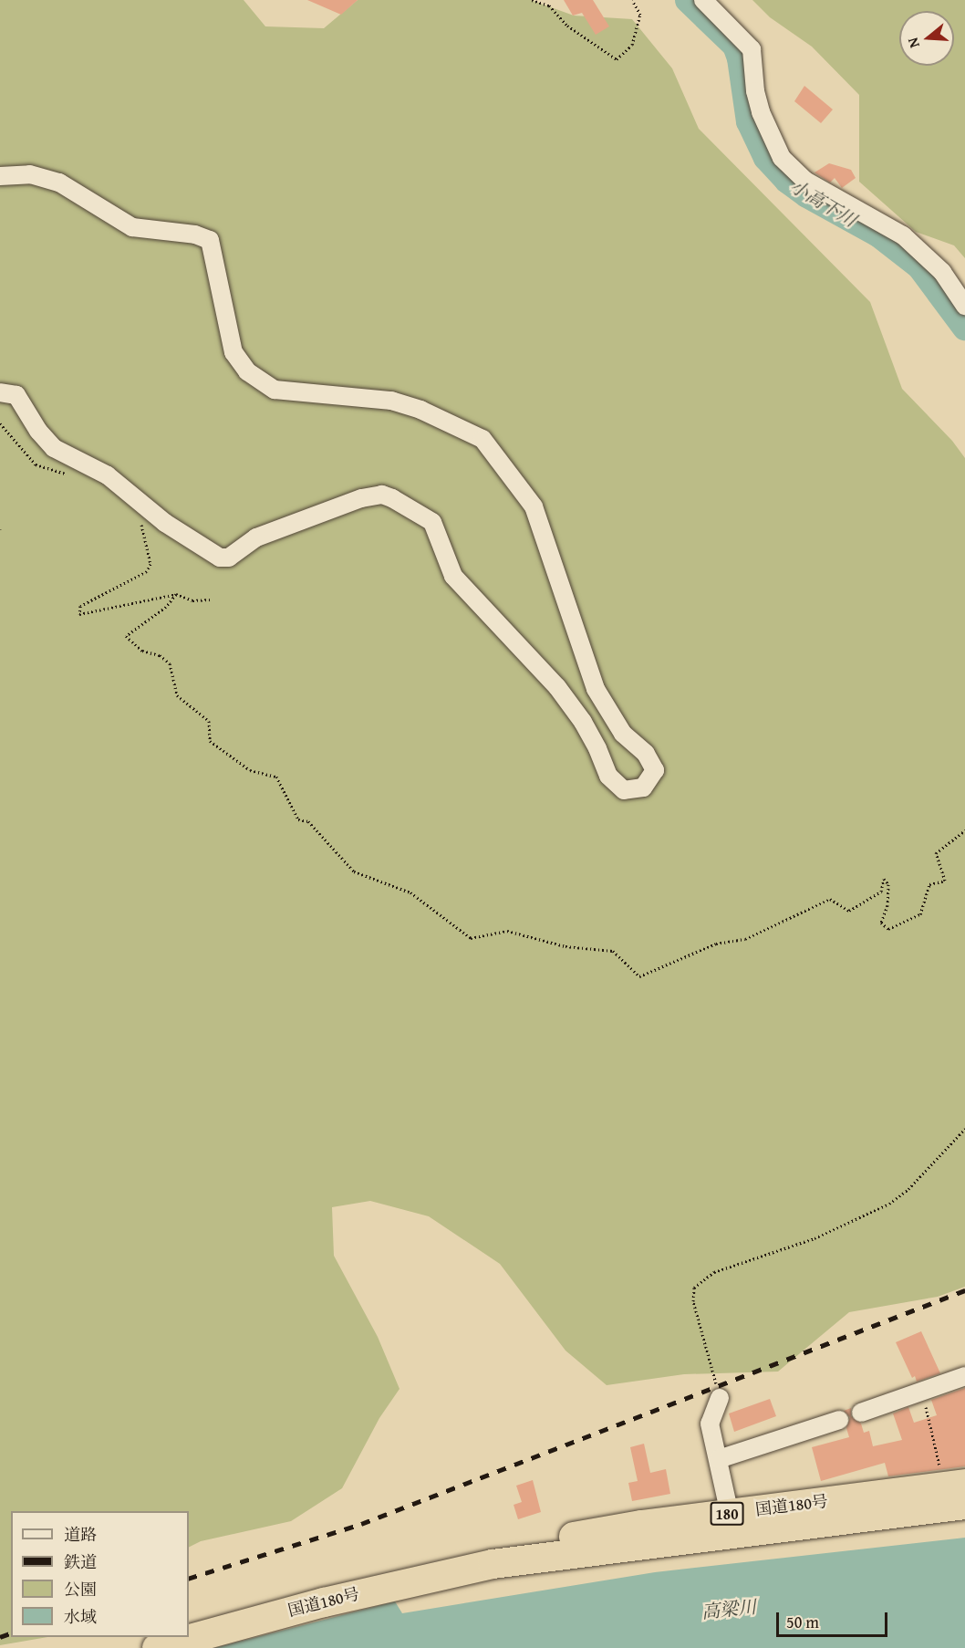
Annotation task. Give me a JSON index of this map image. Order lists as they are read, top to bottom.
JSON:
{
  "streets": {
    "highway": ["国道180号", "180"]
  },
  "water": ["小高下川", "高梁川"],
  "legend": [
    "道路",
    "鉄道",
    "公園",
    "水域"
  ],
  "scale_bar": "50 m",
  "north": "left"
}
